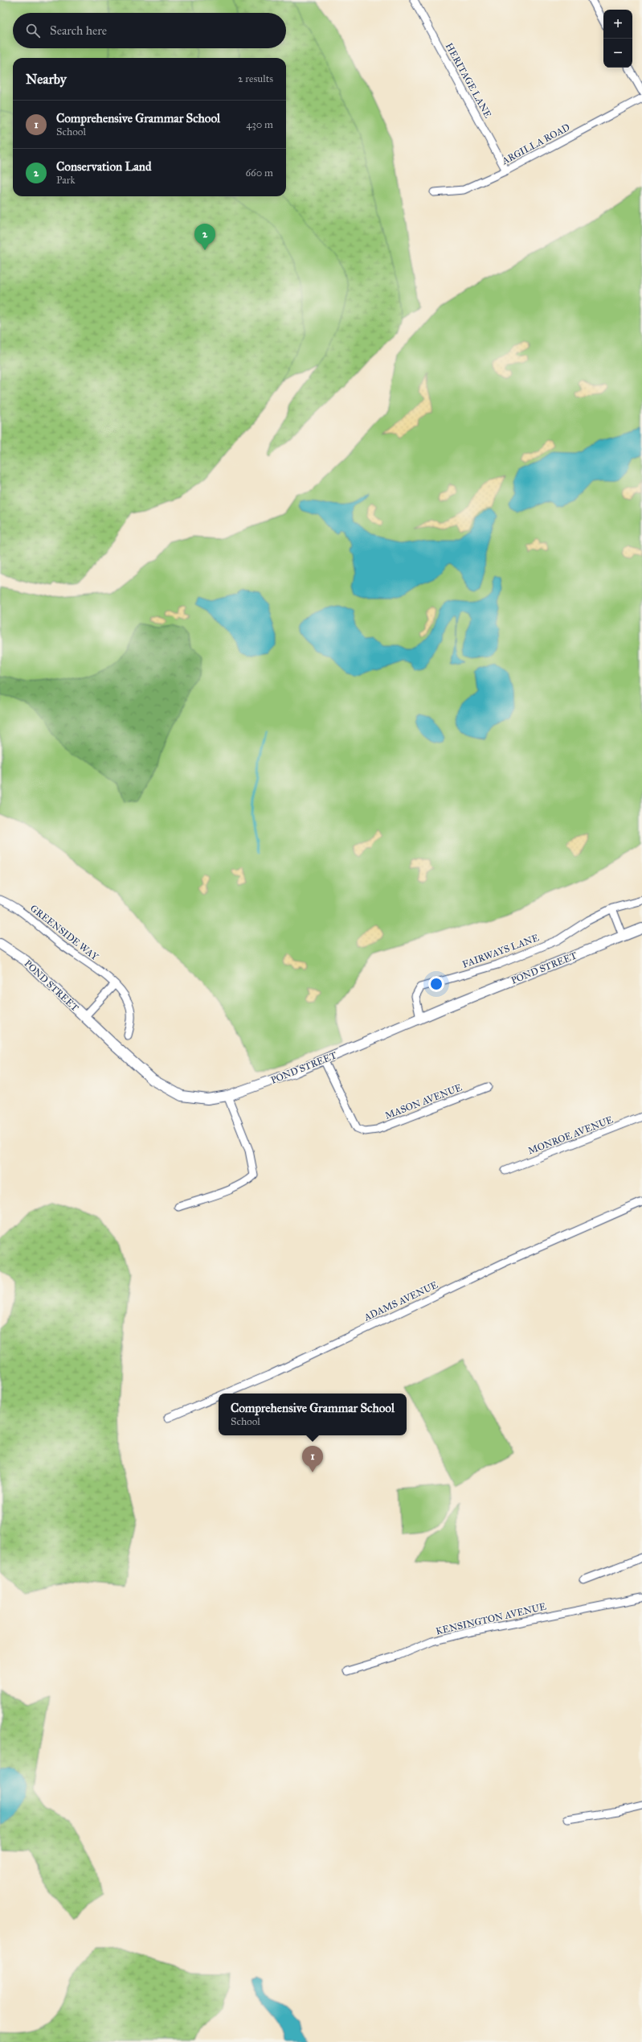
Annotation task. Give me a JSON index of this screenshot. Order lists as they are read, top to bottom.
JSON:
{
  "streets": {
    "street": [
      "HERITAGE LANE",
      "ARGILLA ROAD",
      "GREENSIDE WAY",
      "FAIRWAYS LANE",
      "POND STREET",
      "MASON AVENUE",
      "MONROE AVENUE",
      "ADAMS AVENUE",
      "KENSINGTON AVENUE"
    ]
  },
  "crossings": [
    ["HERITAGE LANE", "ARGILLA ROAD"],
    ["FAIRWAYS LANE", "POND STREET"],
    ["POND STREET", "MASON AVENUE"]
  ],
  "page": {
    "map_buttons": ["+", "−"],
    "search": "Search here",
    "heading": ["Nearby", "2 results"],
    "list": [
      {
        "mark": "1",
        "name": "Comprehensive Grammar School",
        "note": "School",
        "value": "430 m"
      },
      {
        "mark": "2",
        "name": "Conservation Land",
        "note": "Park",
        "value": "660 m"
      }
    ],
    "pins": ["2", "1"],
    "popup": ["Comprehensive Grammar School", "School"]
  }
}
